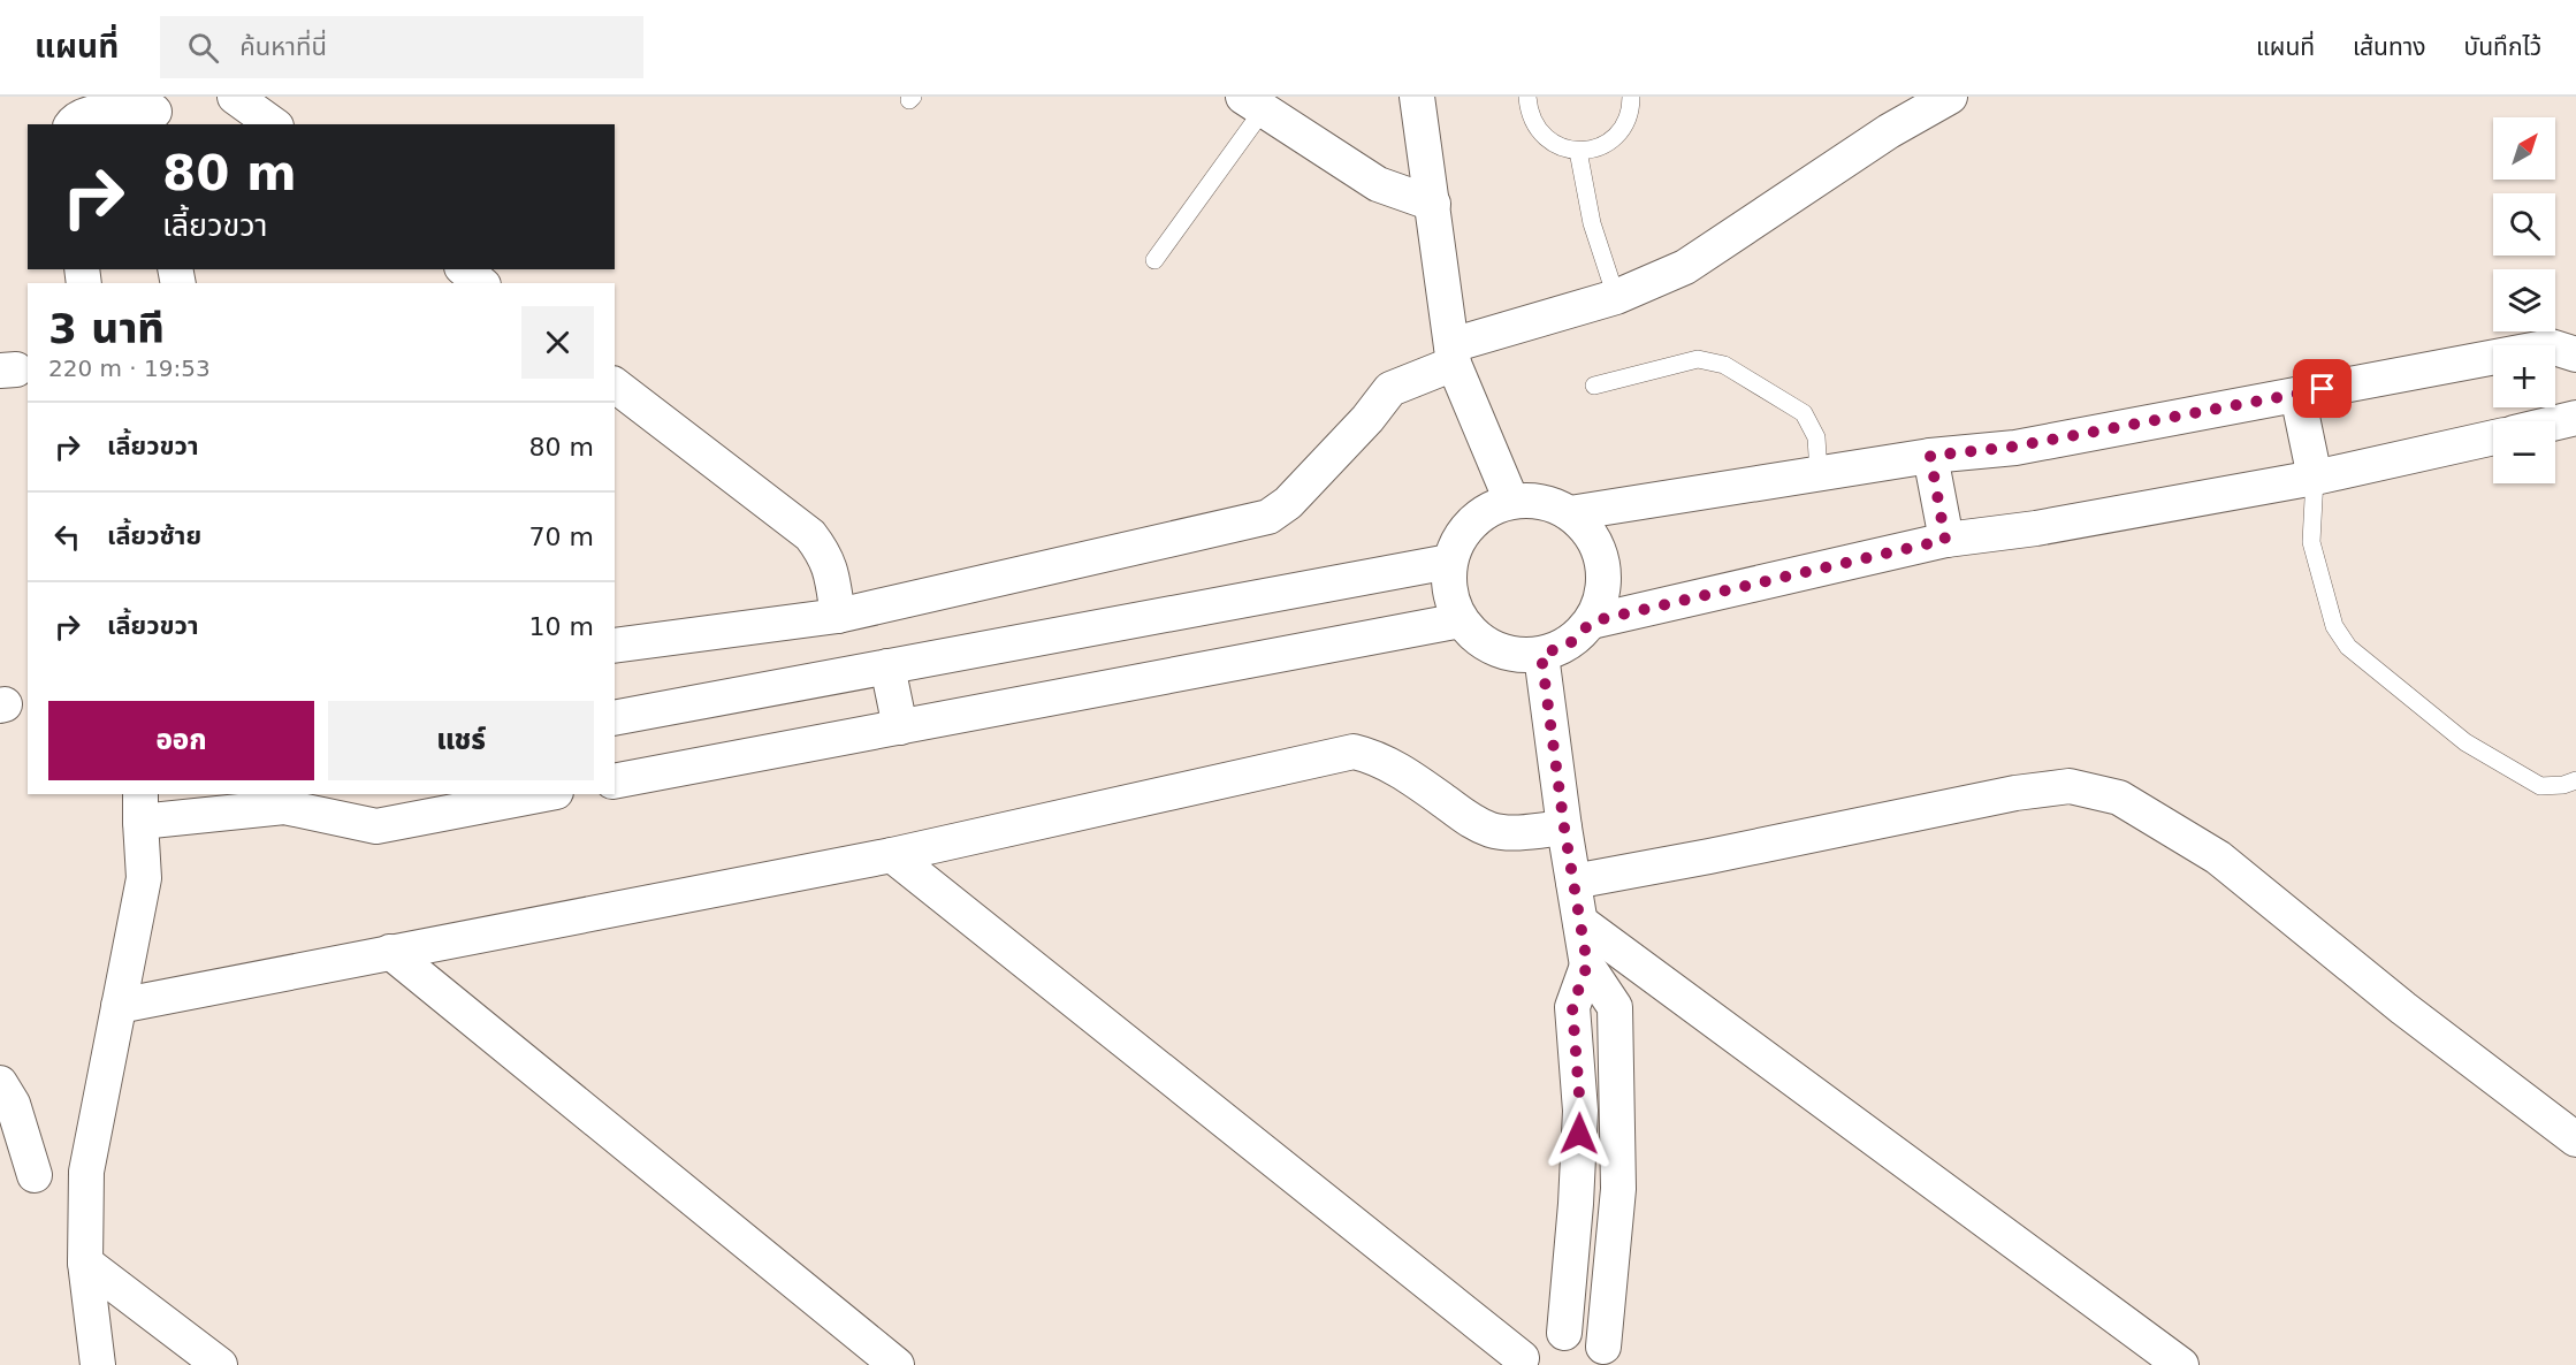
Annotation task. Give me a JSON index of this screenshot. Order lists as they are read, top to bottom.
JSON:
{
  "north": "top right",
  "page": {
    "header": "แผนที่",
    "search": "ค้นหาที่นี่",
    "nav": ["แผนที่", "เส้นทาง", "บันทึกไว้"],
    "map_buttons": ["+", "−"],
    "turn": ["80 m", "เลี้ยวขวา"],
    "heading": ["3 นาที", "220 m · 19:53"],
    "list": [
      {
        "name": "เลี้ยวขวา",
        "value": "80 m"
      },
      {
        "name": "เลี้ยวซ้าย",
        "value": "70 m"
      },
      {
        "name": "เลี้ยวขวา",
        "value": "10 m"
      }
    ],
    "buttons": ["ออก", "แชร์"]
  }
}
